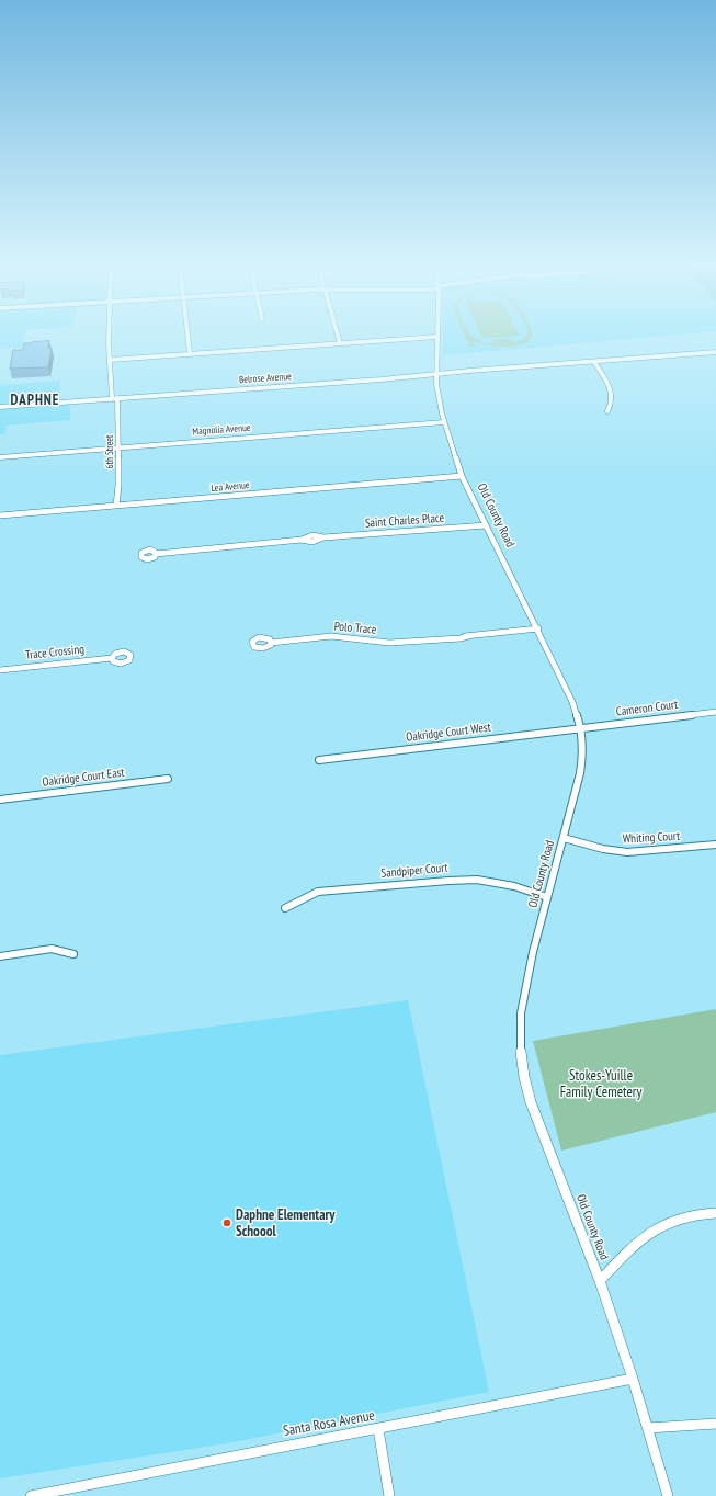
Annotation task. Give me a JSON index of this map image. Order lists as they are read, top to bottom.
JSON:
{
  "streets": {
    "street": [
      "Belrose Avenue",
      "Magnolia Avenue",
      "6th Street",
      "Lea Avenue",
      "Old County Road",
      "Saint Charles Place",
      "Polo Trace",
      "Trace Crossing",
      "Cameron Court",
      "Oakridge Court West",
      "Oakridge Court East",
      "Whiting Court",
      "Sandpiper Court",
      "Santa Rosa Avenue"
    ]
  },
  "crossings": [
    ["Belrose Avenue", "6th Street"],
    ["Belrose Avenue", "Old County Road"],
    ["Magnolia Avenue", "6th Street"],
    ["Magnolia Avenue", "Old County Road"],
    ["6th Street", "Lea Avenue"],
    ["Lea Avenue", "Old County Road"],
    ["Old County Road", "Saint Charles Place"],
    ["Old County Road", "Polo Trace"],
    ["Old County Road", "Cameron Court"],
    ["Old County Road", "Oakridge Court West"],
    ["Old County Road", "Whiting Court"],
    ["Old County Road", "Sandpiper Court"],
    ["Old County Road", "Santa Rosa Avenue"],
    ["Cameron Court", "Oakridge Court West"]
  ],
  "districts": ["DAPHNE"],
  "parks": ["Stokes-Yuille Family Cemetery"],
  "places": ["Daphne Elementary Schoool"]
}
